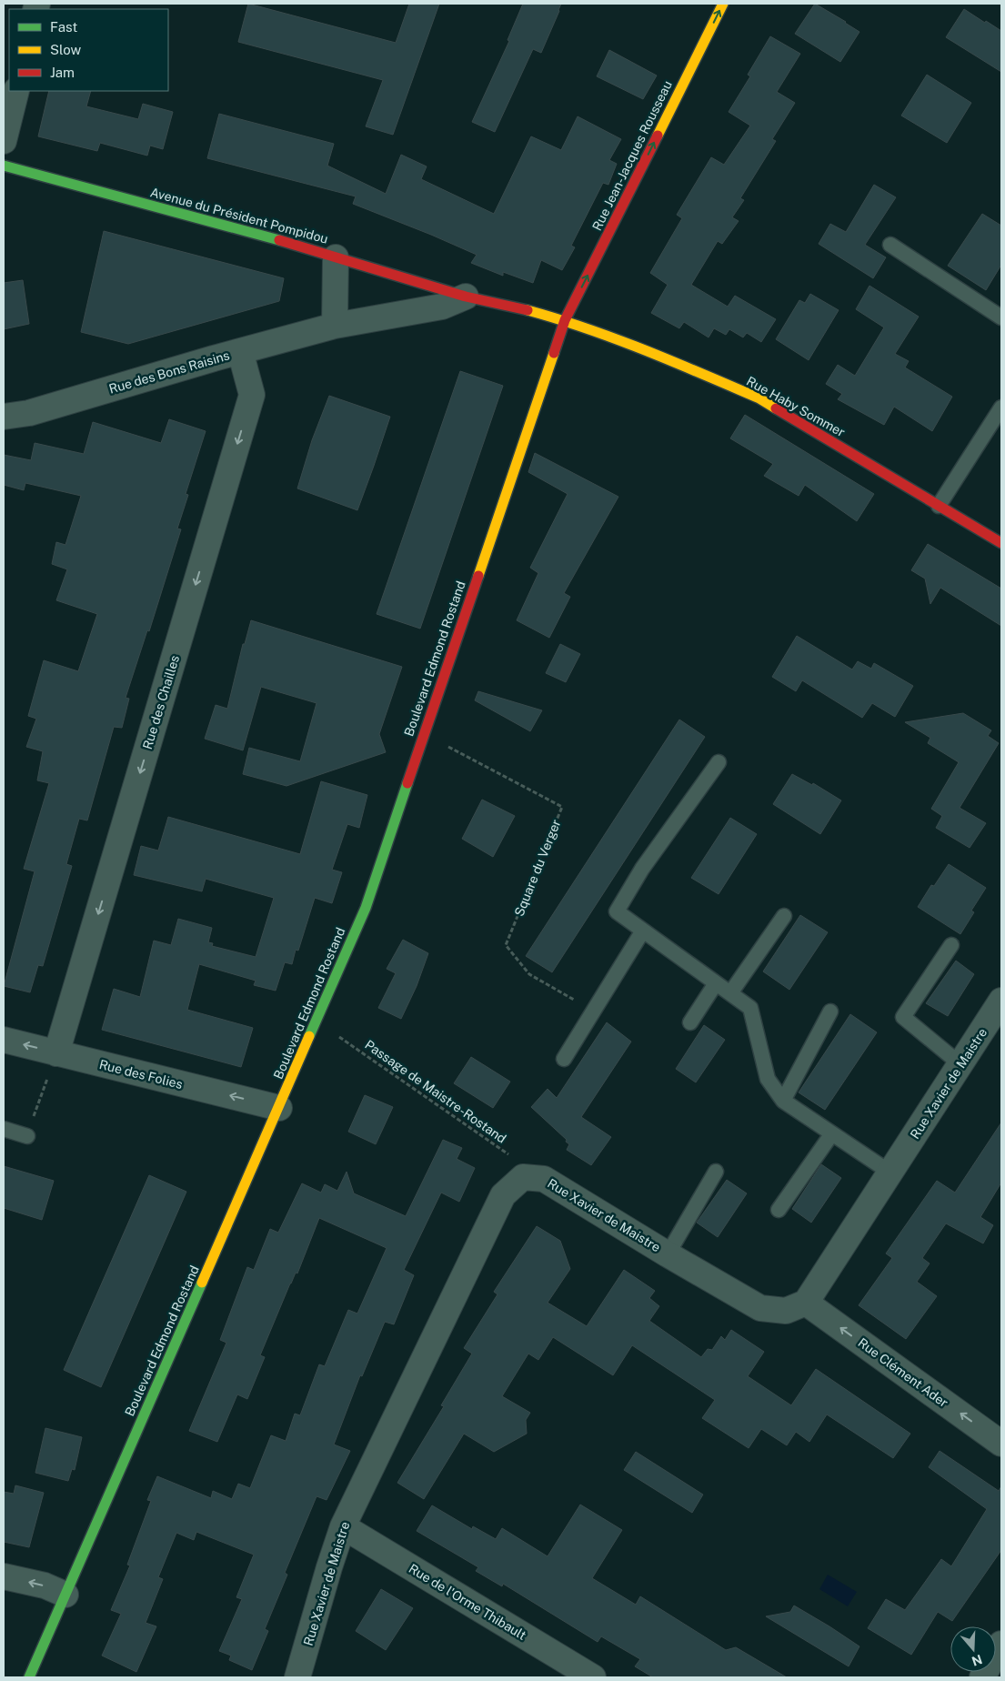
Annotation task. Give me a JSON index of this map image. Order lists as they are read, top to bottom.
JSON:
{
  "streets": {
    "street": [
      "Rue Jean-Jacques Rousseau",
      "Avenue du Président Pompidou",
      "Rue des Bons Raisins",
      "Rue Haby Sommer",
      "Boulevard Edmond Rostand",
      "Rue des Chailles",
      "Rue des Folies",
      "Rue Xavier de Maistre",
      "Rue Clément Ader",
      "Rue de l'Orme Thibault"
    ],
    "path": ["Square du Verger", "Passage de Maistre-Rostand"]
  },
  "crossings": [
    ["Rue Jean-Jacques Rousseau", "Rue Haby Sommer"],
    ["Rue Jean-Jacques Rousseau", "Boulevard Edmond Rostand"],
    ["Avenue du Président Pompidou", "Rue des Bons Raisins"],
    ["Rue des Bons Raisins", "Rue des Chailles"],
    ["Rue Haby Sommer", "Boulevard Edmond Rostand"],
    ["Boulevard Edmond Rostand", "Square du Verger"],
    ["Boulevard Edmond Rostand", "Rue des Folies"],
    ["Boulevard Edmond Rostand", "Passage de Maistre-Rostand"],
    ["Rue des Chailles", "Rue des Folies"],
    ["Rue Xavier de Maistre", "Passage de Maistre-Rostand"],
    ["Rue Xavier de Maistre", "Rue Clément Ader"],
    ["Rue Xavier de Maistre", "Rue de l'Orme Thibault"]
  ],
  "one_way": [
    "Rue Jean-Jacques Rousseau",
    "Rue des Chailles",
    "Rue des Folies",
    "Rue Clément Ader"
  ],
  "legend": ["Fast", "Slow", "Jam"],
  "north": "bottom"
}
